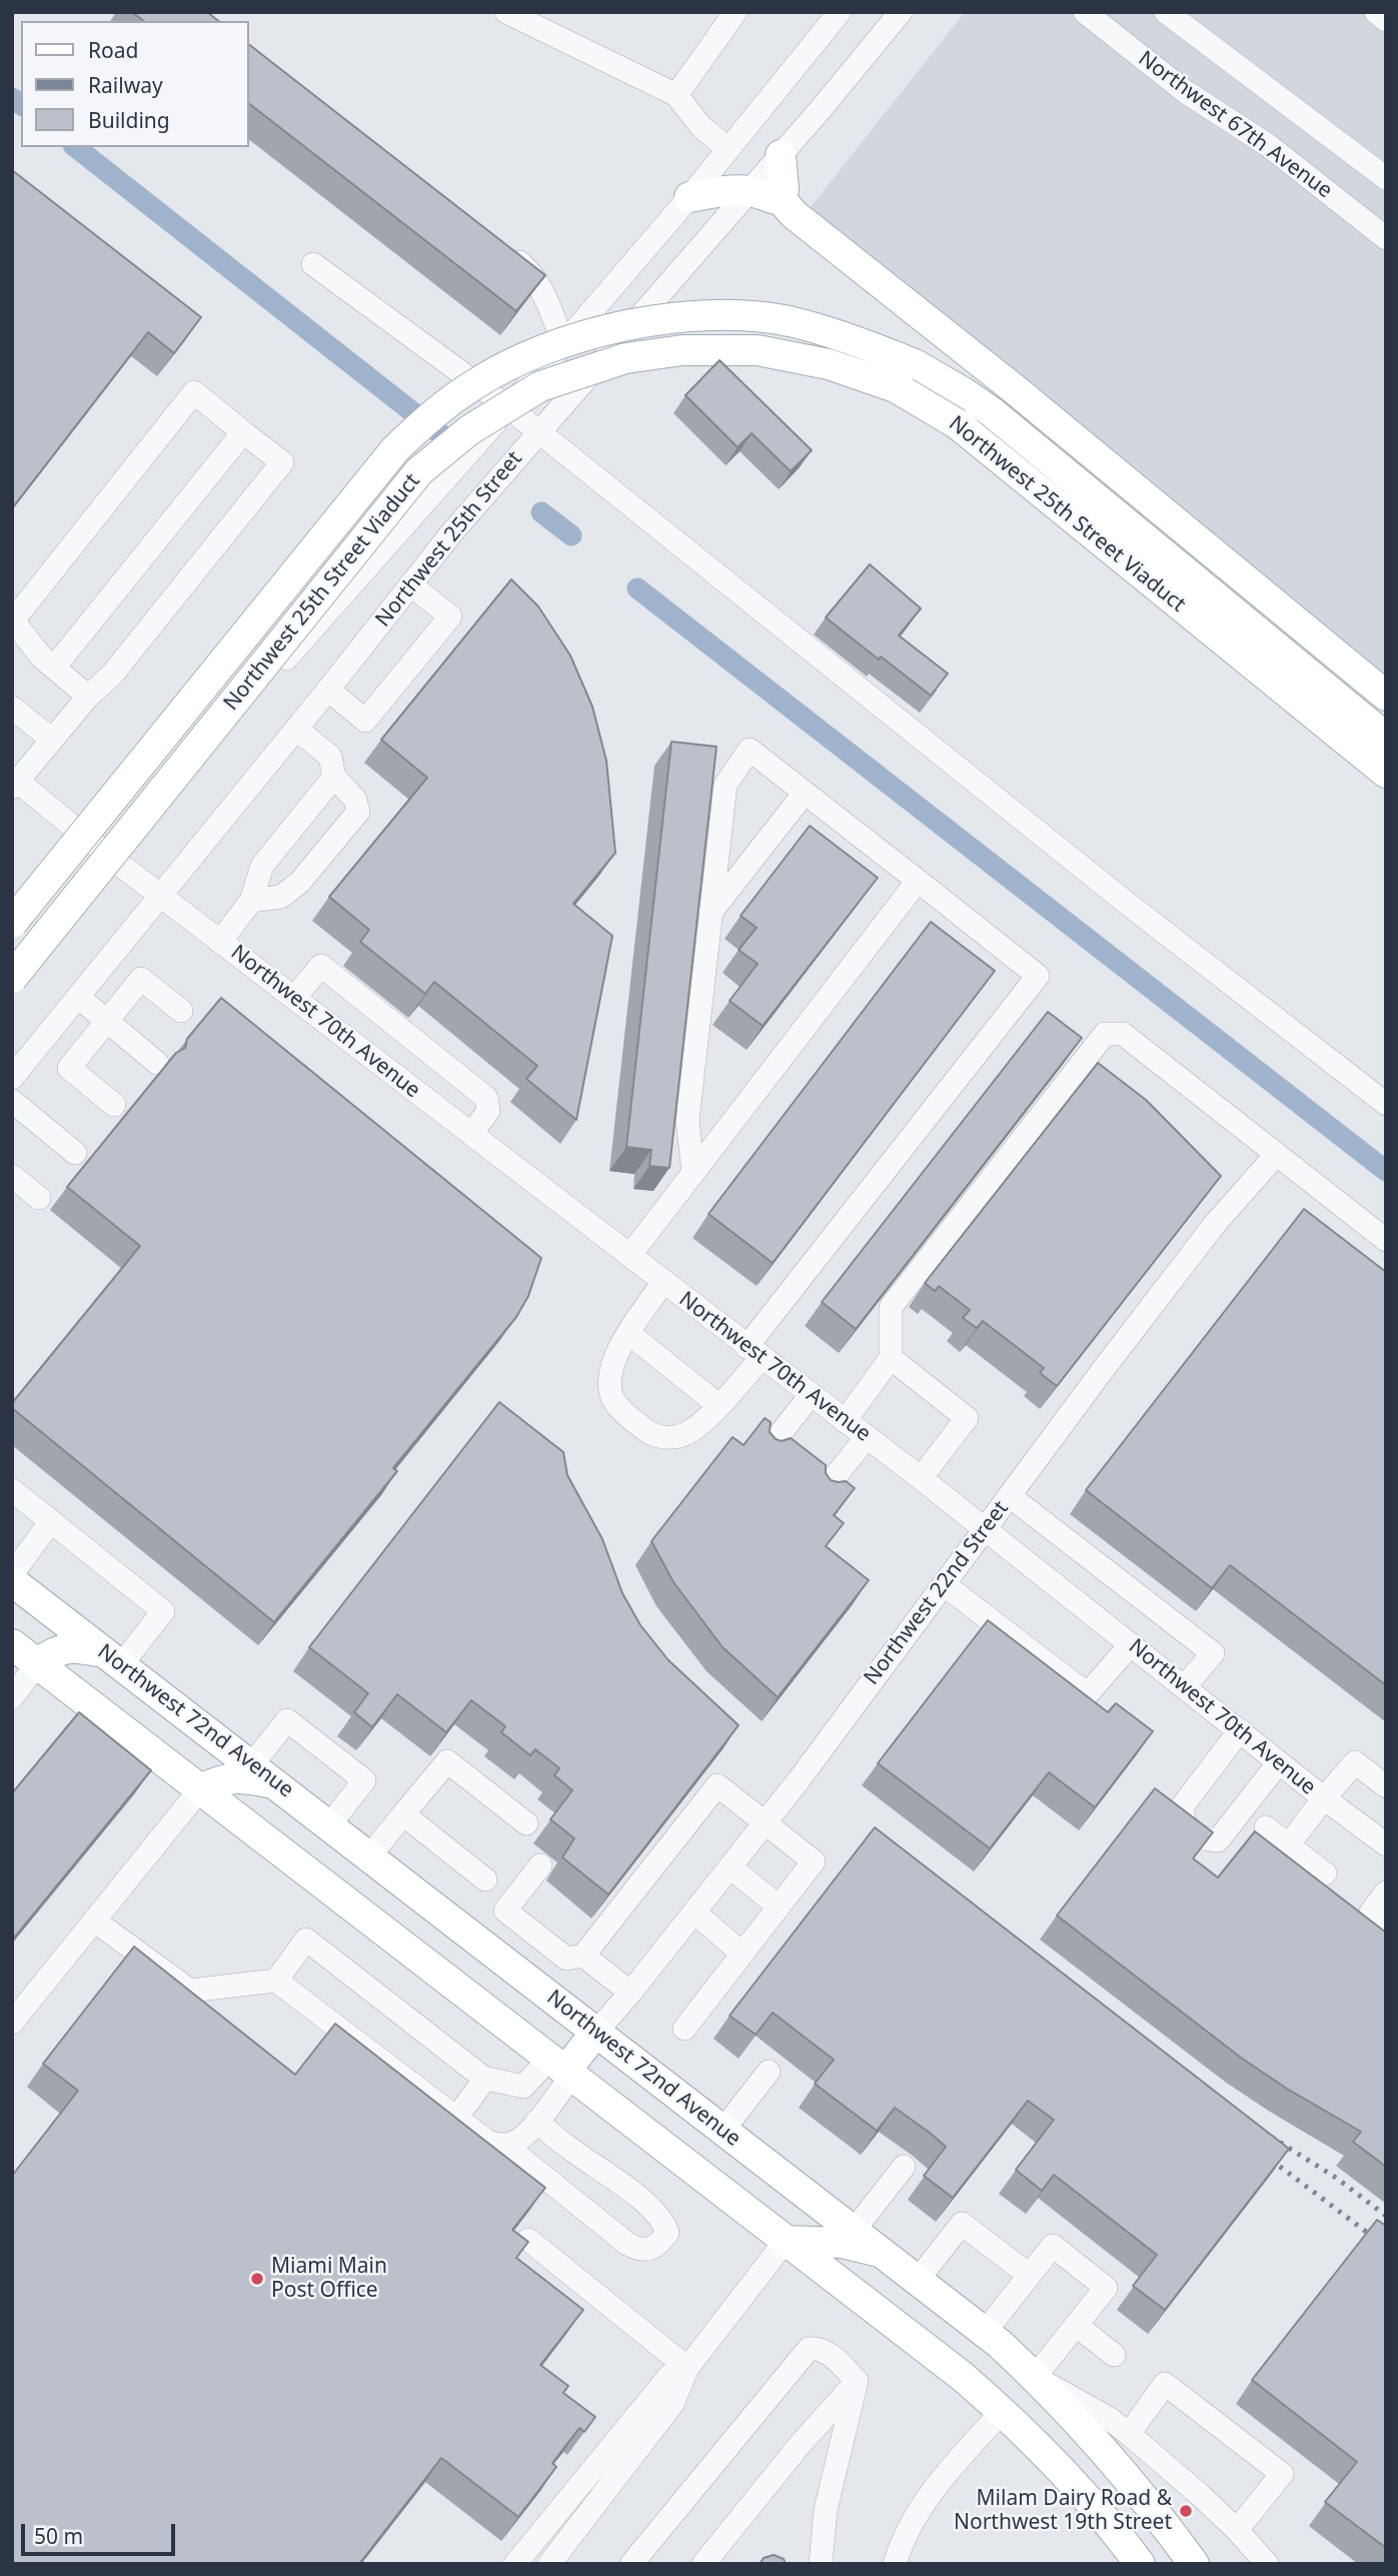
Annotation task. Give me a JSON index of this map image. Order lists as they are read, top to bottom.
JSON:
{
  "streets": {
    "main road": ["Northwest 25th Street Viaduct", "Northwest 72nd Avenue"],
    "street": [
      "Northwest 67th Avenue",
      "Northwest 25th Street",
      "Northwest 70th Avenue",
      "Northwest 22nd Street"
    ]
  },
  "crossings": [
    ["Northwest 25th Street Viaduct", "Northwest 25th Street"],
    ["Northwest 25th Street", "Northwest 70th Avenue"],
    ["Northwest 70th Avenue", "Northwest 22nd Street"],
    ["Northwest 22nd Street", "Northwest 72nd Avenue"]
  ],
  "places": ["Miami Main Post Office", "Milam Dairy Road & Northwest 19th Street"],
  "legend": ["Road", "Railway", "Building"],
  "scale_bar": "50 m"
}
